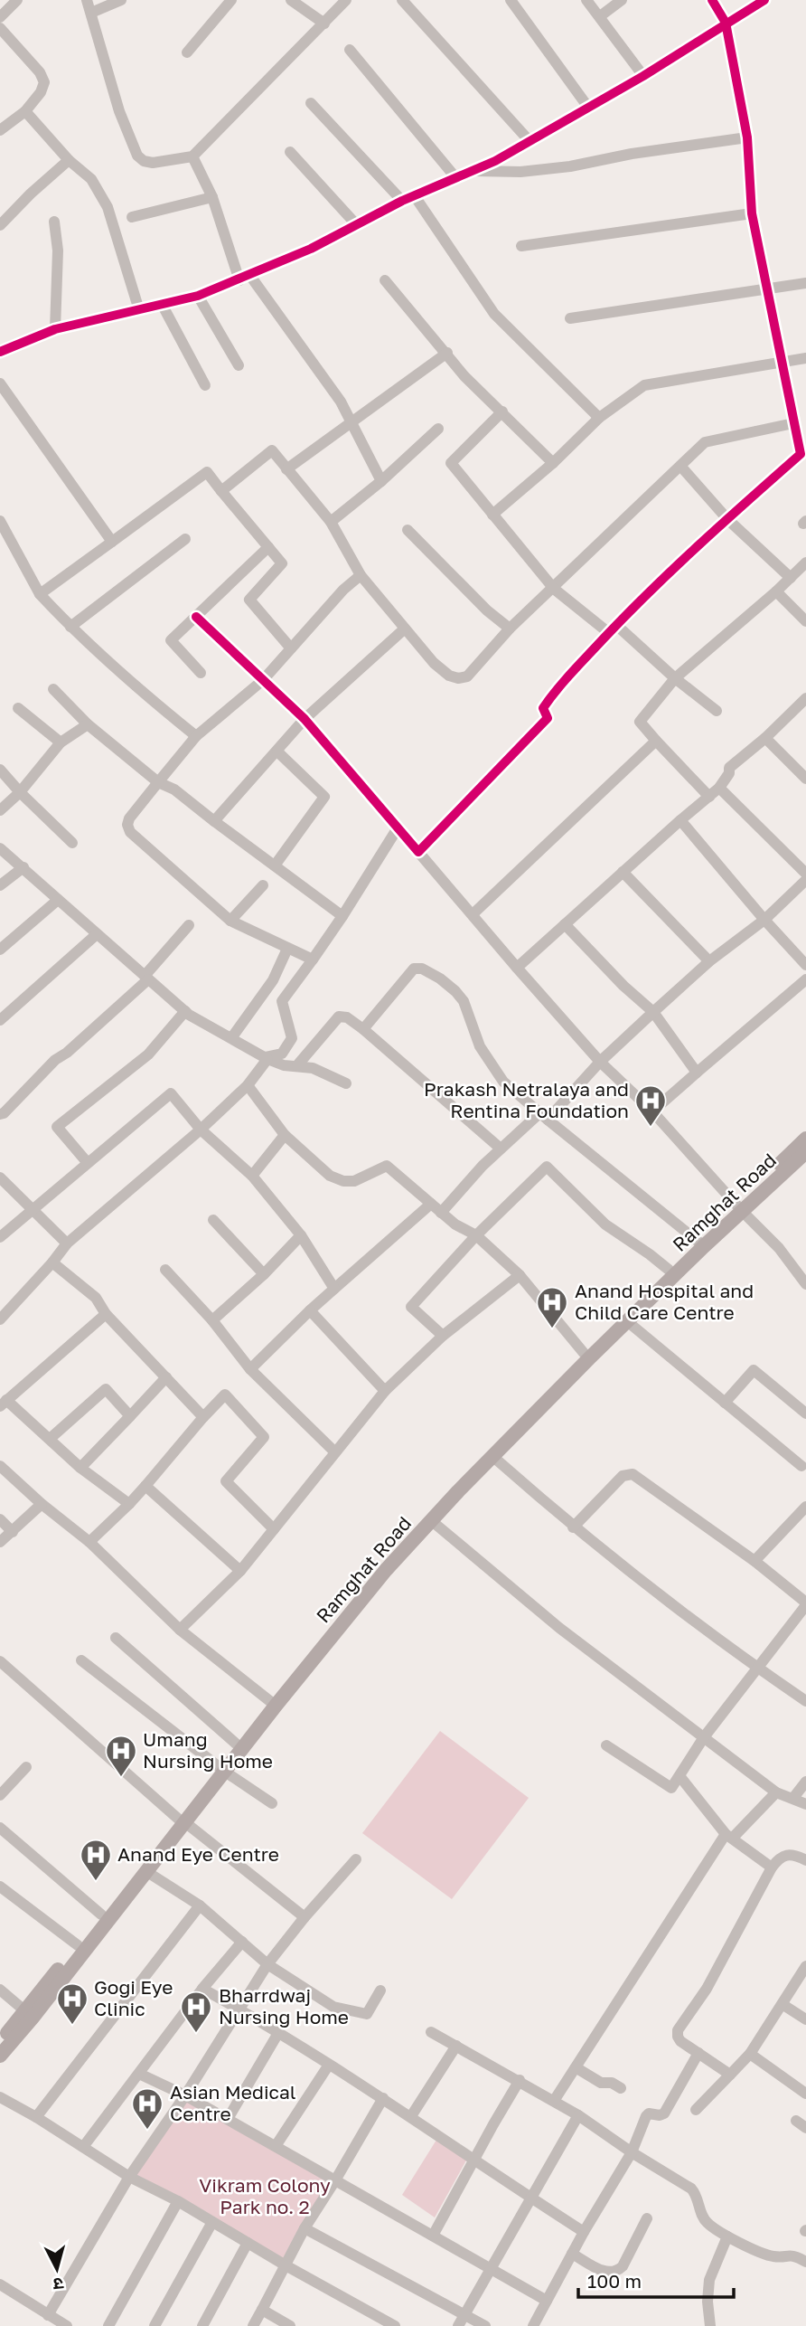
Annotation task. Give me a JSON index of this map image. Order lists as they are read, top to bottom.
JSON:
{
  "streets": {
    "main road": ["Ramghat Road"]
  },
  "parks": ["Vikram Colony Park no. 2"],
  "places": {
    "hospital": [
      "Prakash Netralaya and Rentina Foundation",
      "Anand Hospital and Child Care Centre",
      "Umang Nursing Home",
      "Anand Eye Centre",
      "Gogi Eye Clinic",
      "Bharrdwaj Nursing Home",
      "Asian Medical Centre"
    ]
  },
  "scale_bar": "100 m",
  "north": "bottom"
}
